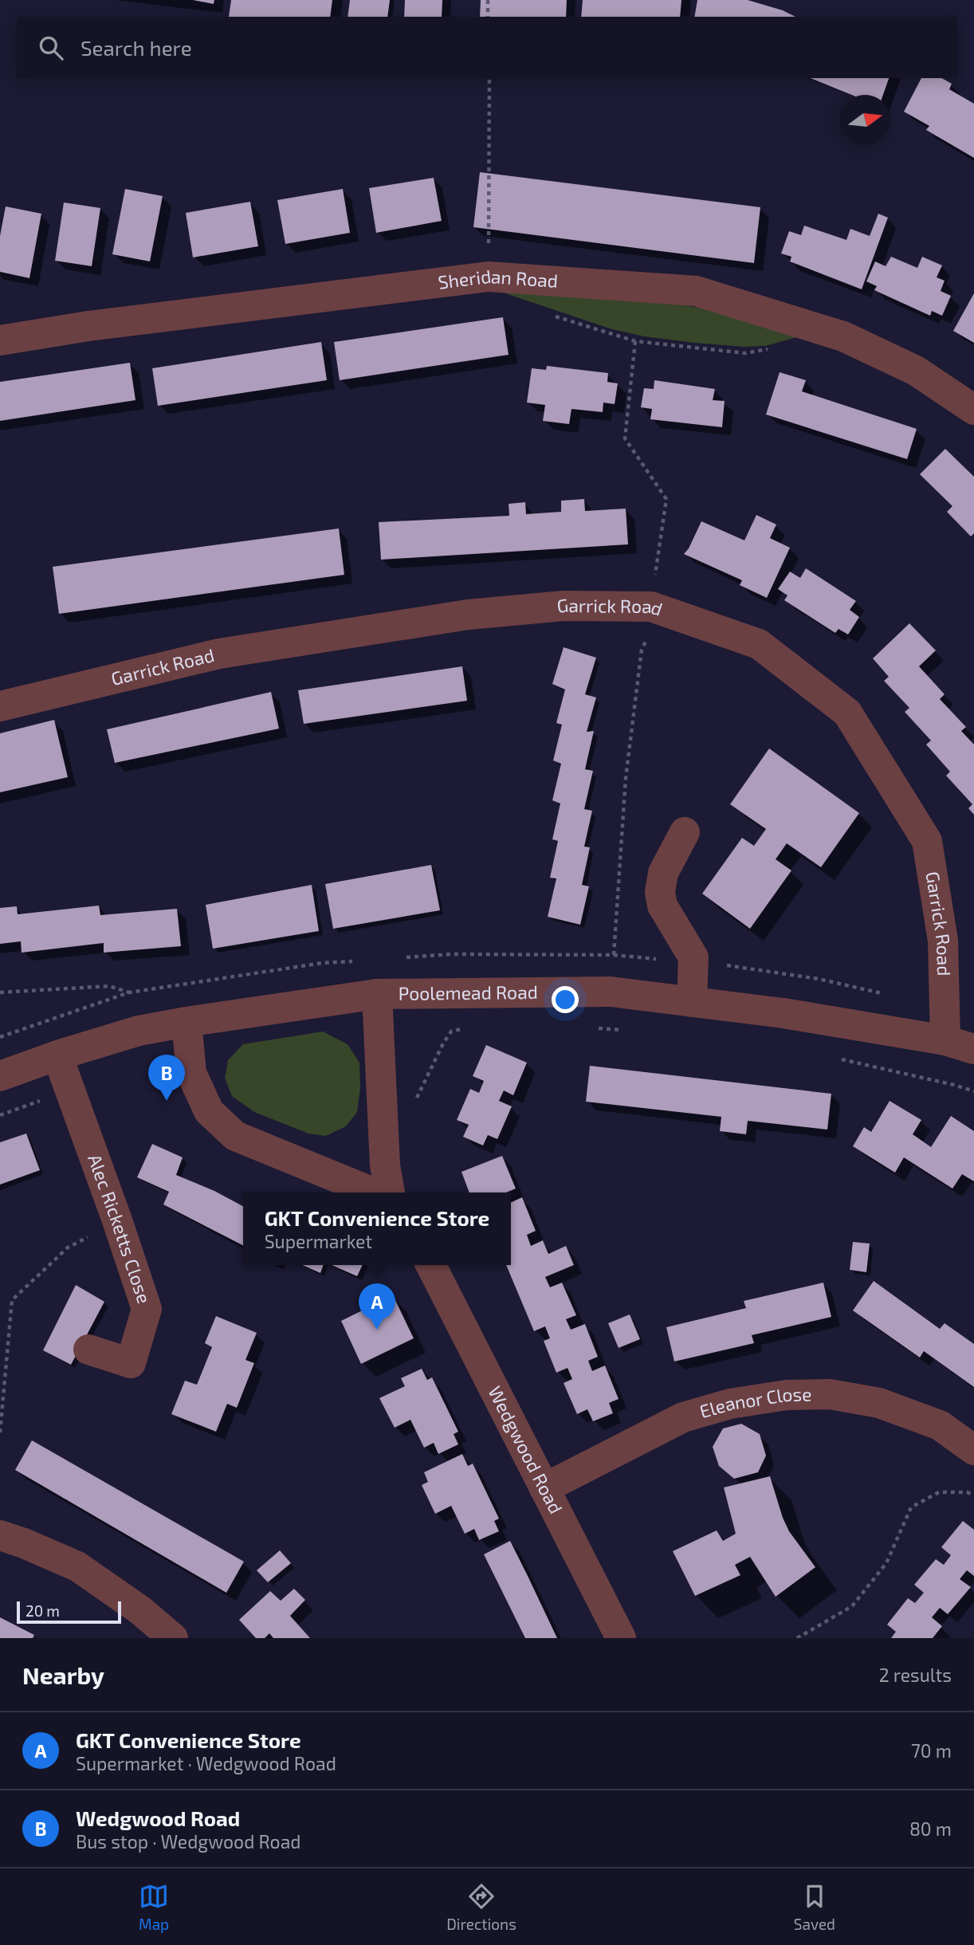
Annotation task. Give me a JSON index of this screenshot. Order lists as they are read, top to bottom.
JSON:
{
  "streets": {
    "street": [
      "Sheridan Road",
      "Garrick Road",
      "Poolemead Road",
      "Alec Ricketts Close",
      "Eleanor Close",
      "Wedgwood Road"
    ]
  },
  "crossings": [
    ["Garrick Road", "Poolemead Road"],
    ["Poolemead Road", "Alec Ricketts Close"],
    ["Eleanor Close", "Wedgwood Road"]
  ],
  "scale_bar": "20 m",
  "north": "right",
  "page": {
    "search": "Search here",
    "pins": ["B", "A"],
    "popup": ["GKT Convenience Store", "Supermarket"],
    "scale": "20 m",
    "heading": ["Nearby", "2 results"],
    "list": [
      {
        "mark": "A",
        "name": "GKT Convenience Store",
        "note": "Supermarket · Wedgwood Road",
        "value": "70 m"
      },
      {
        "mark": "B",
        "name": "Wedgwood Road",
        "note": "Bus stop · Wedgwood Road",
        "value": "80 m"
      }
    ],
    "nav": ["Map", "Directions", "Saved"]
  }
}
